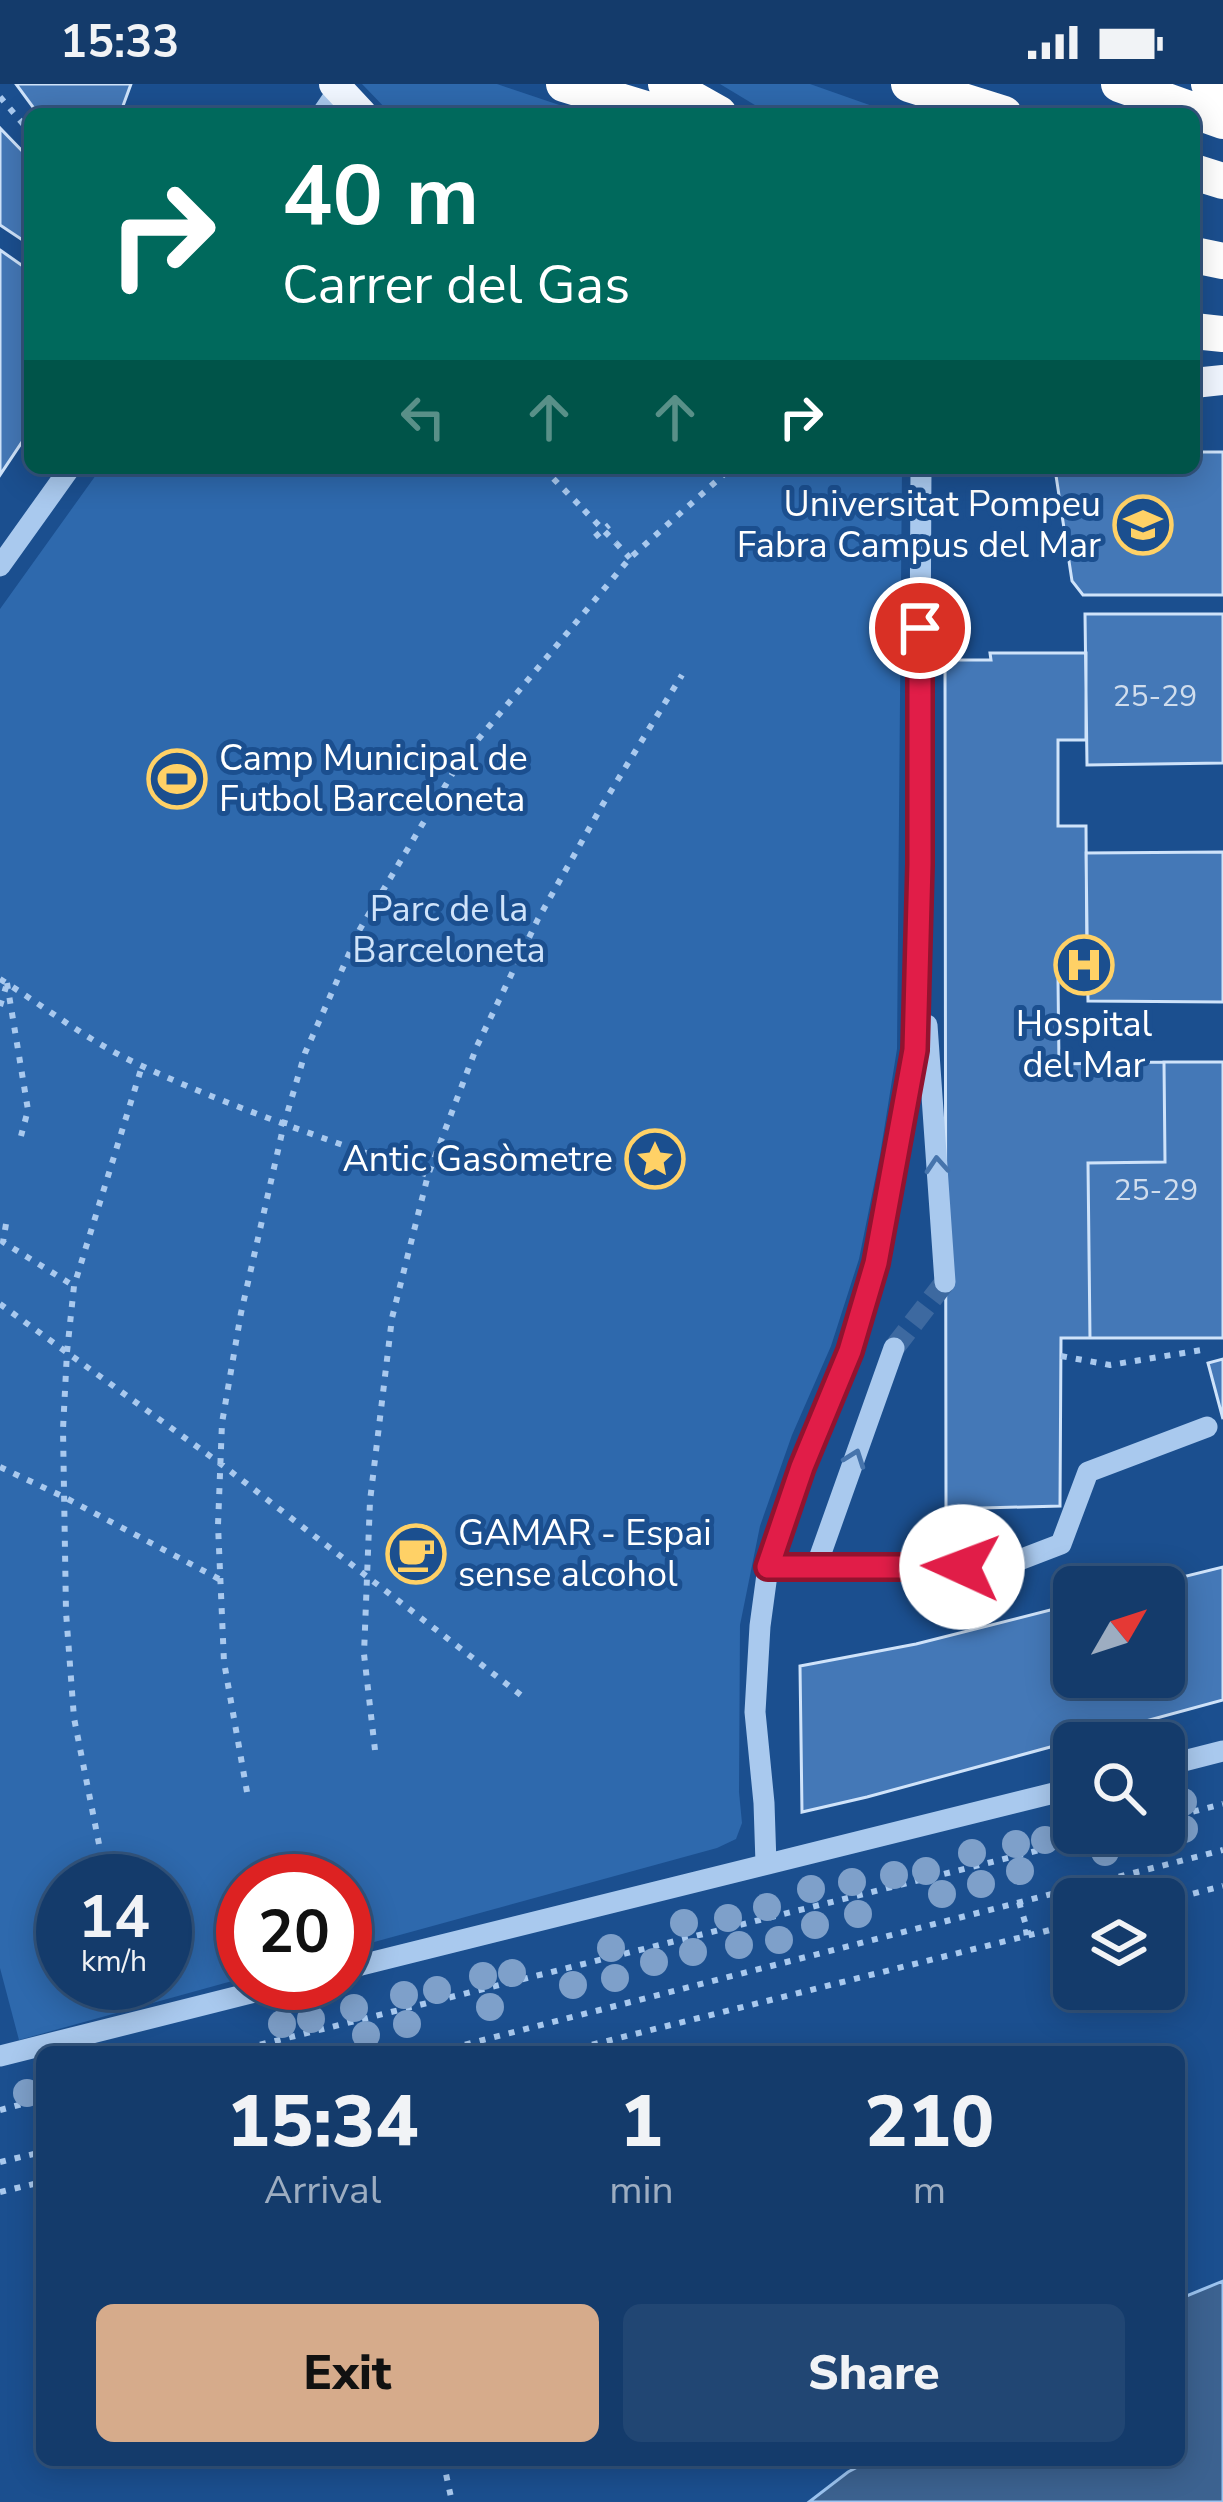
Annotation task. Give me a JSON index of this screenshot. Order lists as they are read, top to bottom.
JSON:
{
  "parks": ["Parc de la Barceloneta"],
  "places": {
    "school or university": ["Universitat Pompeu Fabra Campus del Mar"],
    "sports": ["Camp Municipal de Futbol Barceloneta"],
    "hospital": ["Hospital del Mar"],
    "place": ["Antic Gasòmetre"],
    "cafe": ["GAMAR - Espai sense alcohol"]
  },
  "house_numbers": ["25-29", "25-29"],
  "north": "top right",
  "page": {
    "status": "15:33",
    "turn": ["40 m", "Carrer del Gas"],
    "speed": "14 km/h",
    "limit": "20",
    "eta": [
      "15:34",
      "Arrival",
      "1",
      "min",
      "210",
      "m"
    ],
    "buttons": ["Exit", "Share"]
  }
}
